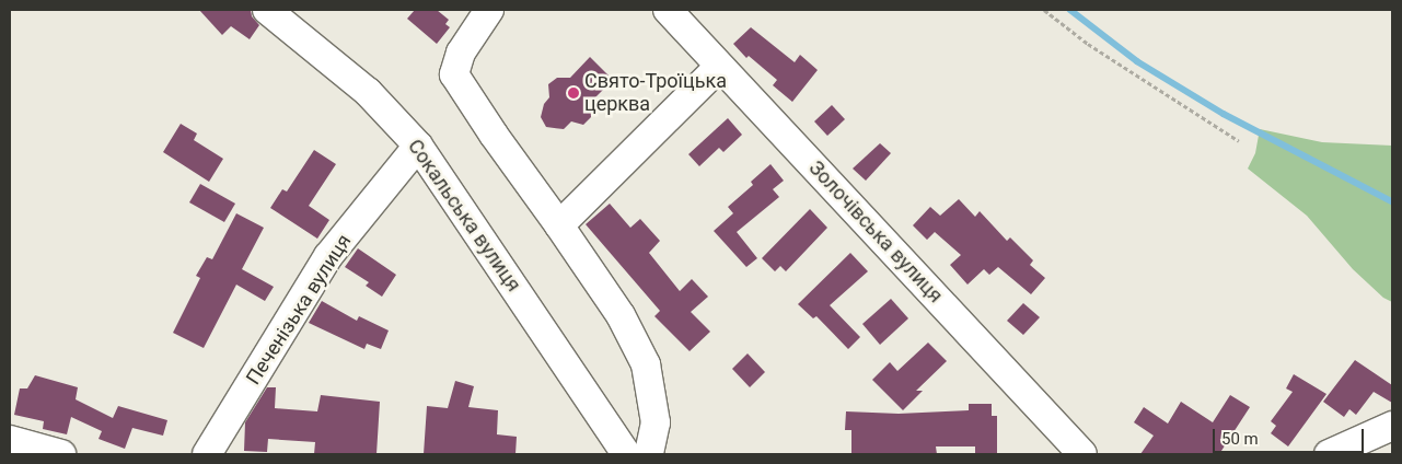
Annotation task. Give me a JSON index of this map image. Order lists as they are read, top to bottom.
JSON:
{
  "streets": {
    "street": ["Сокальська вулиця", "Золочівська вулиця", "Печенізька вулиця"]
  },
  "crossings": [
    ["Сокальська вулиця", "Печенізька вулиця"]
  ],
  "places": ["Свято-Троїцька церква"],
  "scale_bar": "50 m"
}
